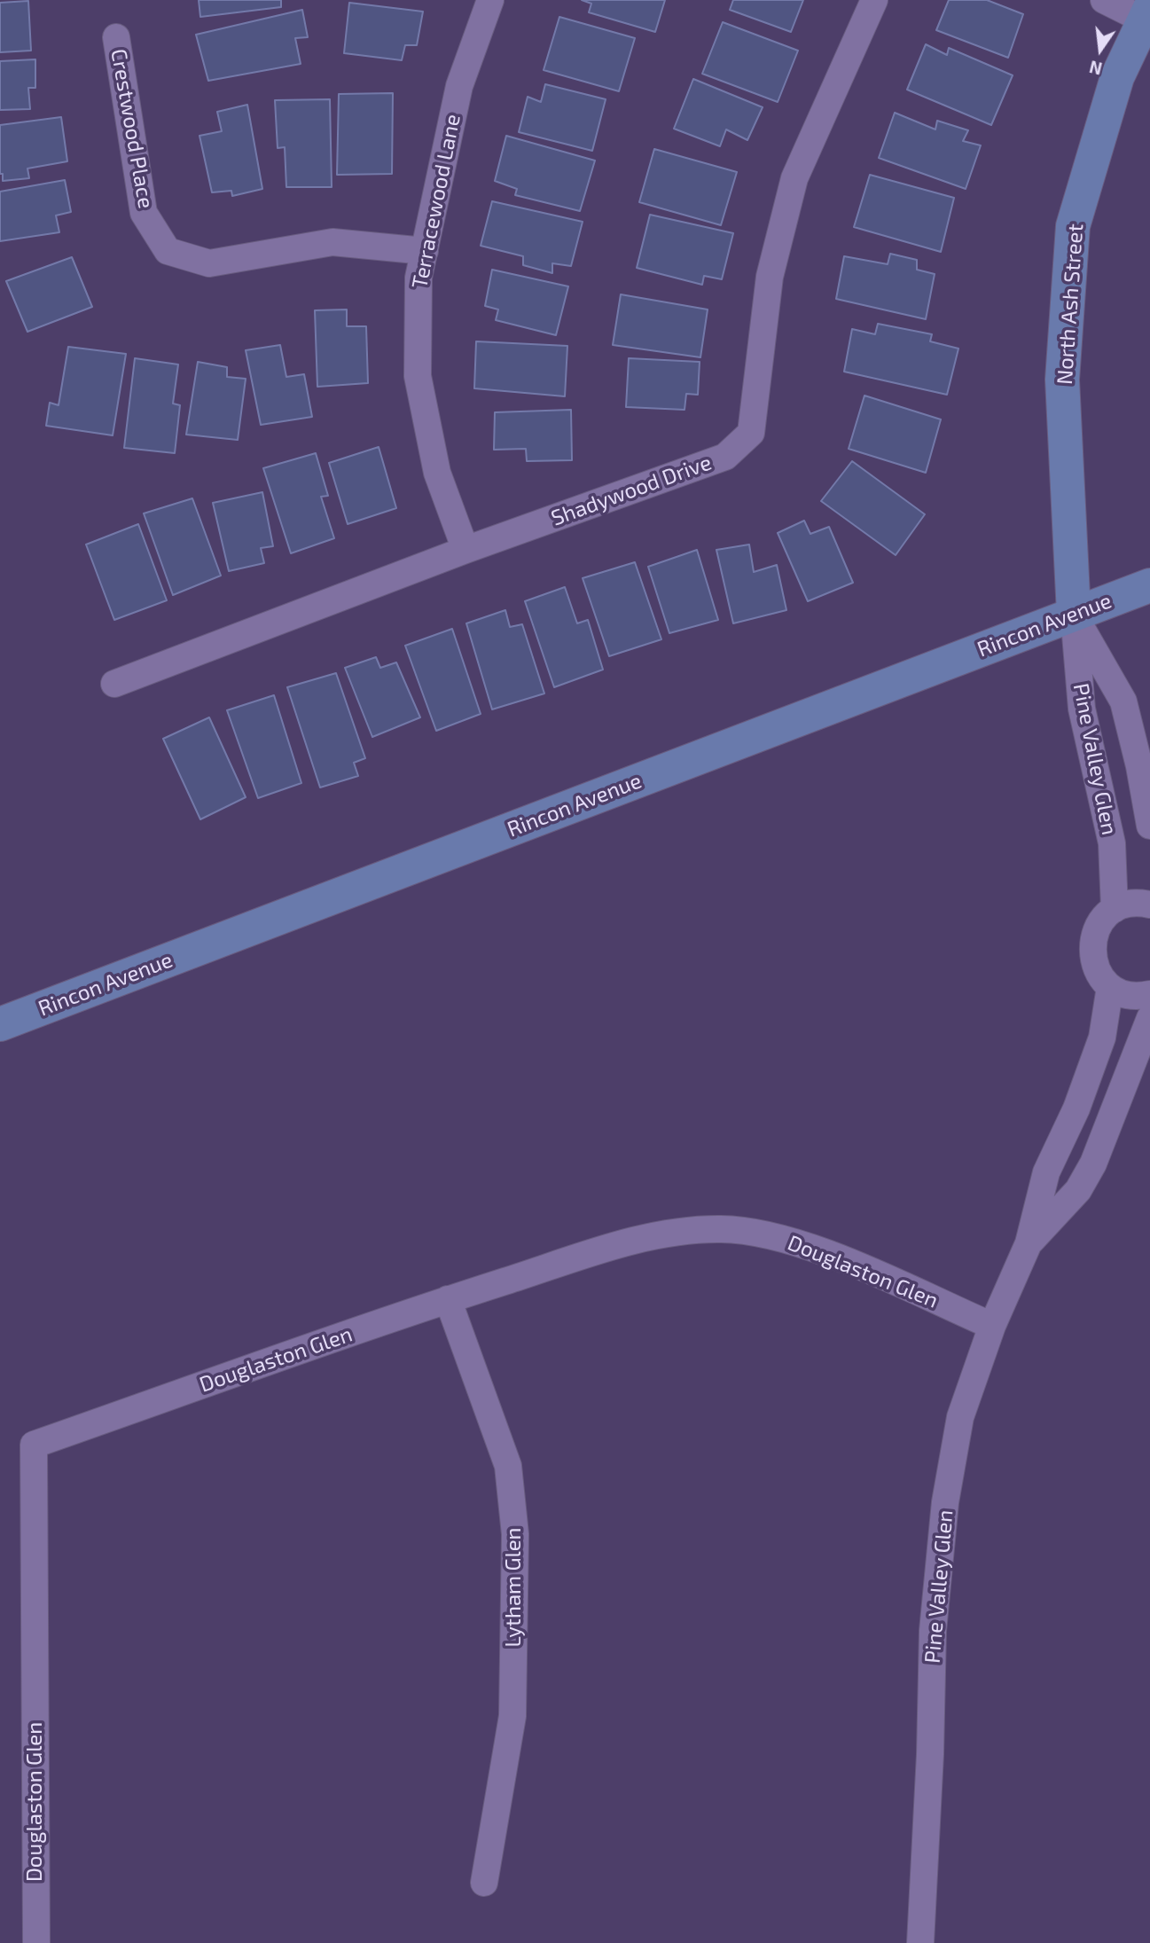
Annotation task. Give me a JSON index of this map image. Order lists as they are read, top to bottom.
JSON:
{
  "streets": {
    "street": [
      "Crestwood Place",
      "Terracewood Lane",
      "North Ash Street",
      "Shadywood Drive",
      "Rincon Avenue",
      "Pine Valley Glen",
      "Douglaston Glen",
      "Lytham Glen"
    ]
  },
  "crossings": [
    ["Crestwood Place", "Terracewood Lane"],
    ["Terracewood Lane", "Shadywood Drive"],
    ["North Ash Street", "Rincon Avenue"],
    ["North Ash Street", "Pine Valley Glen"],
    ["Rincon Avenue", "Pine Valley Glen"],
    ["Pine Valley Glen", "Douglaston Glen"],
    ["Douglaston Glen", "Lytham Glen"]
  ],
  "north": "bottom"
}
